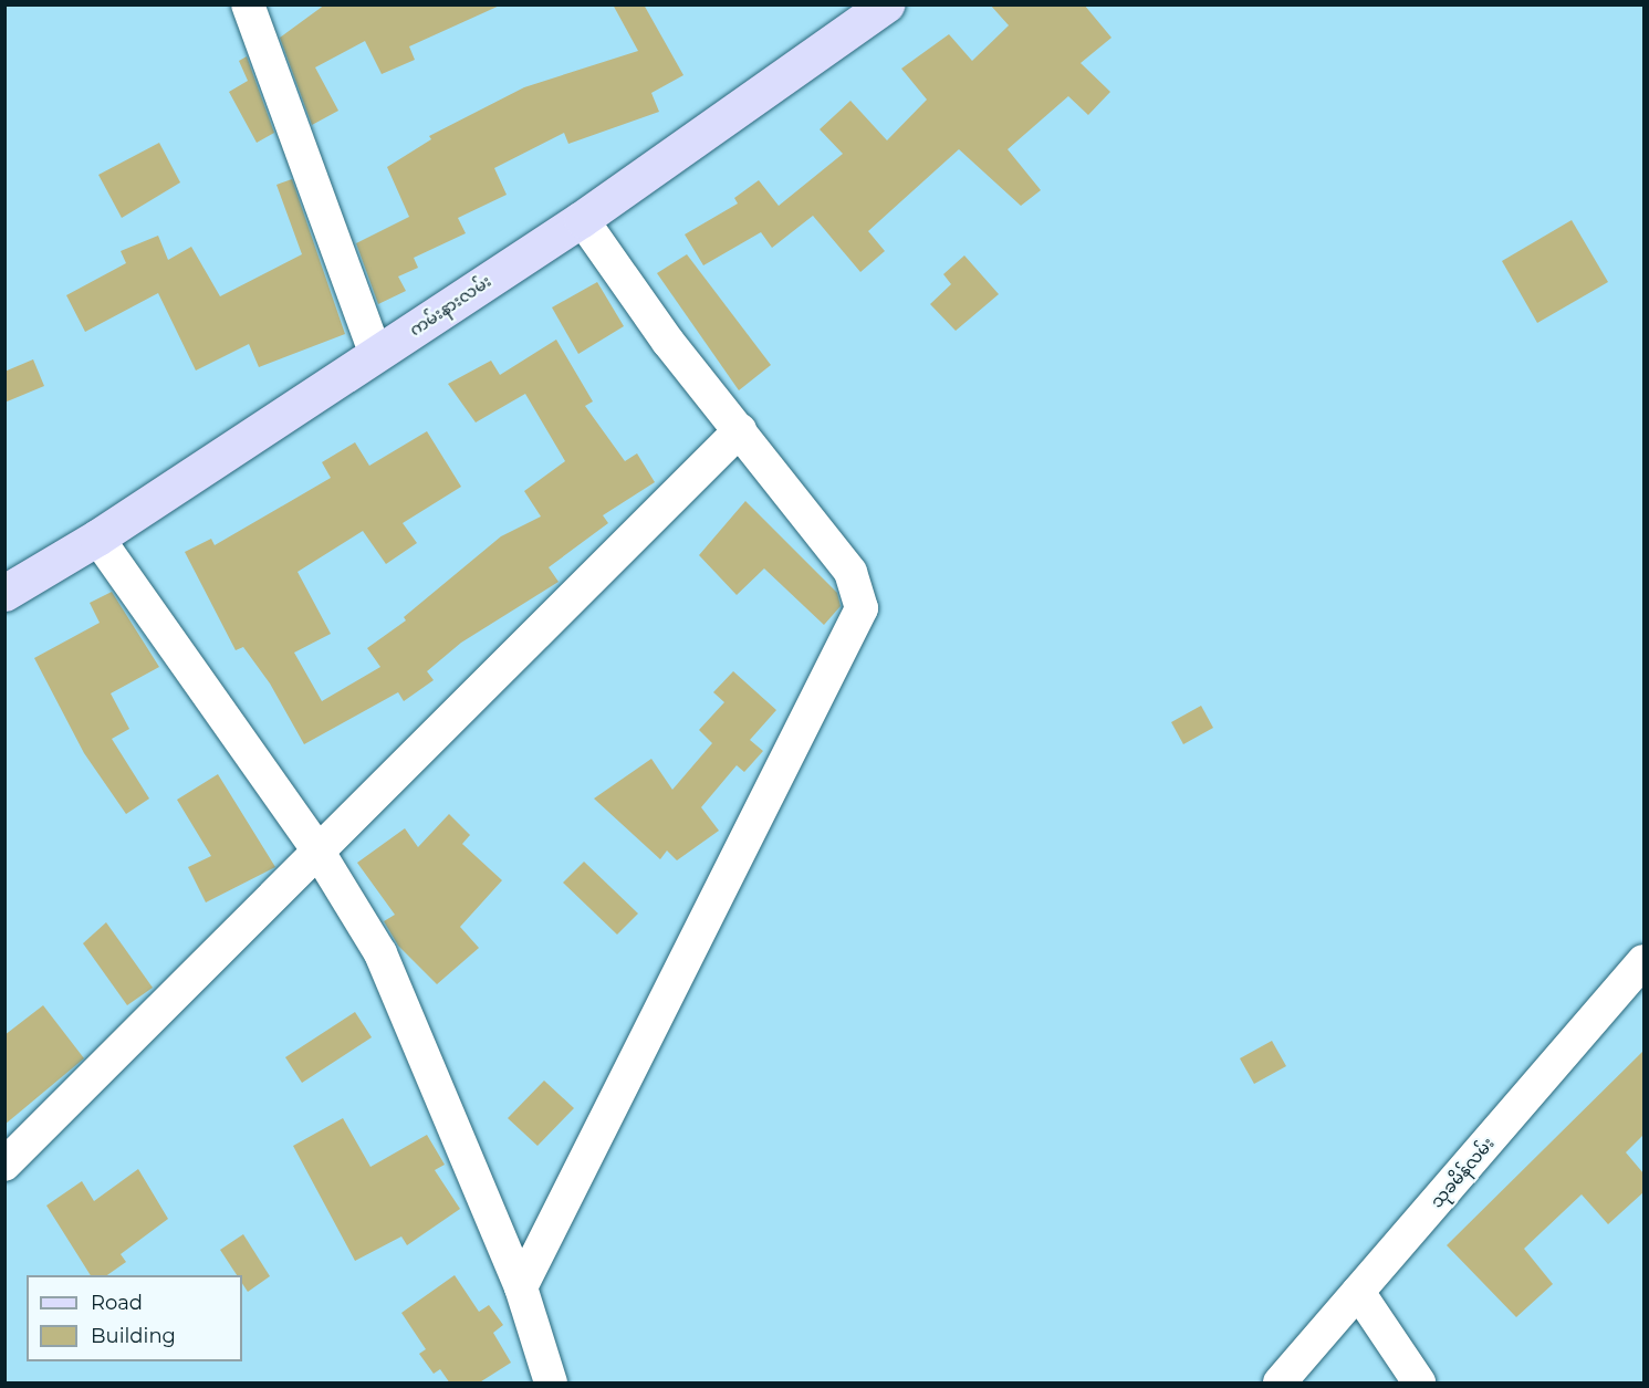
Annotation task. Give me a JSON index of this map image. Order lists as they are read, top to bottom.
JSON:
{
  "streets": {
    "main road": ["ကမ်းနားလမ်း"],
    "street": ["သုခမိန်လမ်း"]
  },
  "legend": ["Road", "Building"]
}
